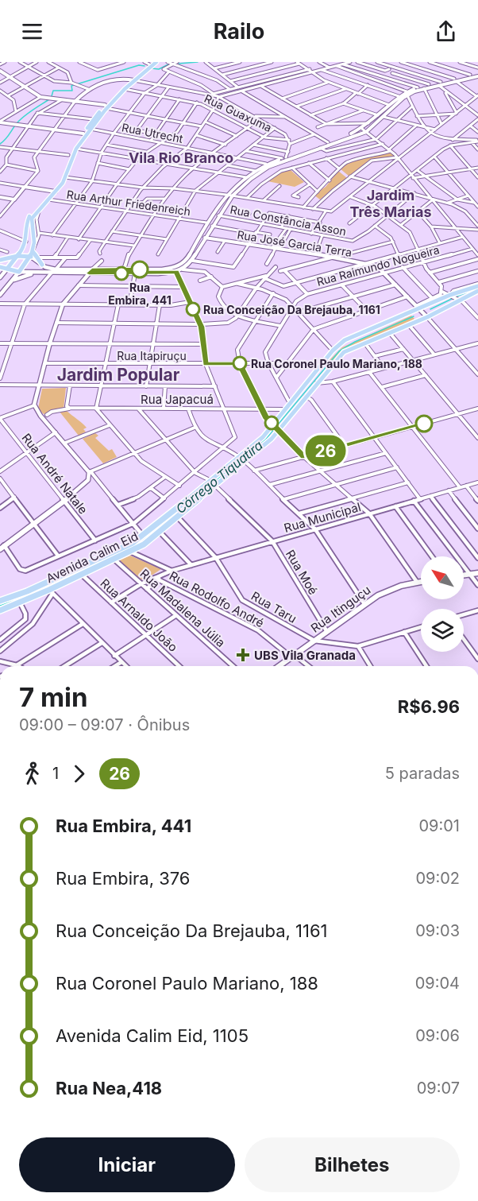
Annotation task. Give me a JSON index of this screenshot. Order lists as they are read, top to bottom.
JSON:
{
  "streets": {
    "main road": ["Rua José Garcia Terra", "Avenida Calim Eid", "Rua Itinguçu"],
    "street": [
      "Rua Guaxuma",
      "Rua Utrecht",
      "Rua Arthur Friedenreich",
      "Rua Constância Asson",
      "Rua Raimundo Nogueira",
      "Rua Itapiruçu",
      "Rua Japacuá",
      "Rua André Natale",
      "Rua Municipal",
      "Rua Moé",
      "Rua Rodolfo André",
      "Rua Taru",
      "Rua Madalena Júlia",
      "Rua Arnaldo João"
    ]
  },
  "crossings": [
    ["Rua José Garcia Terra", "Rua Raimundo Nogueira"],
    ["Rua Raimundo Nogueira", "Rua Itapiruçu"],
    ["Rua Japacuá", "Avenida Calim Eid"],
    ["Rua Municipal", "Rua Moé"],
    ["Rua Municipal", "Rua Rodolfo André"],
    ["Rua Municipal", "Rua Taru"],
    ["Avenida Calim Eid", "Rua Moé"],
    ["Avenida Calim Eid", "Rua Taru"],
    ["Avenida Calim Eid", "Rua Madalena Júlia"],
    ["Avenida Calim Eid", "Rua Arnaldo João"],
    ["Rua Moé", "Rua Itinguçu"],
    ["Rua Rodolfo André", "Rua Itinguçu"],
    ["Rua Taru", "Rua Itinguçu"]
  ],
  "districts": ["Vila Rio Branco", "Jardim Três Marias", "Jardim Popular"],
  "water": ["Córrego Tiquatira"],
  "places": {
    "other": ["Rua Embira, 441", "Rua Conceição Da Brejauba, 1161", "Rua Coronel Paulo Mariano, 188"],
    "health": ["UBS Vila Granada"]
  },
  "lines": ["bus line 26"],
  "north": "top left",
  "page": {
    "header": "Railo",
    "on_map": "26",
    "heading": ["7 min", "09:00 – 09:07 · Ônibus", "R$6.96"],
    "legs": ["1", "26", "5 paradas"],
    "list": [
      {
        "name": "Rua Embira, 441",
        "value": "09:01"
      },
      {
        "name": "Rua Embira, 376",
        "value": "09:02"
      },
      {
        "name": "Rua Conceição Da Brejauba, 1161",
        "value": "09:03"
      },
      {
        "name": "Rua Coronel Paulo Mariano, 188",
        "value": "09:04"
      },
      {
        "name": "Avenida Calim Eid, 1105",
        "value": "09:06"
      },
      {
        "name": "Rua Nea,418",
        "value": "09:07"
      }
    ],
    "buttons": ["Iniciar", "Bilhetes"]
  }
}
